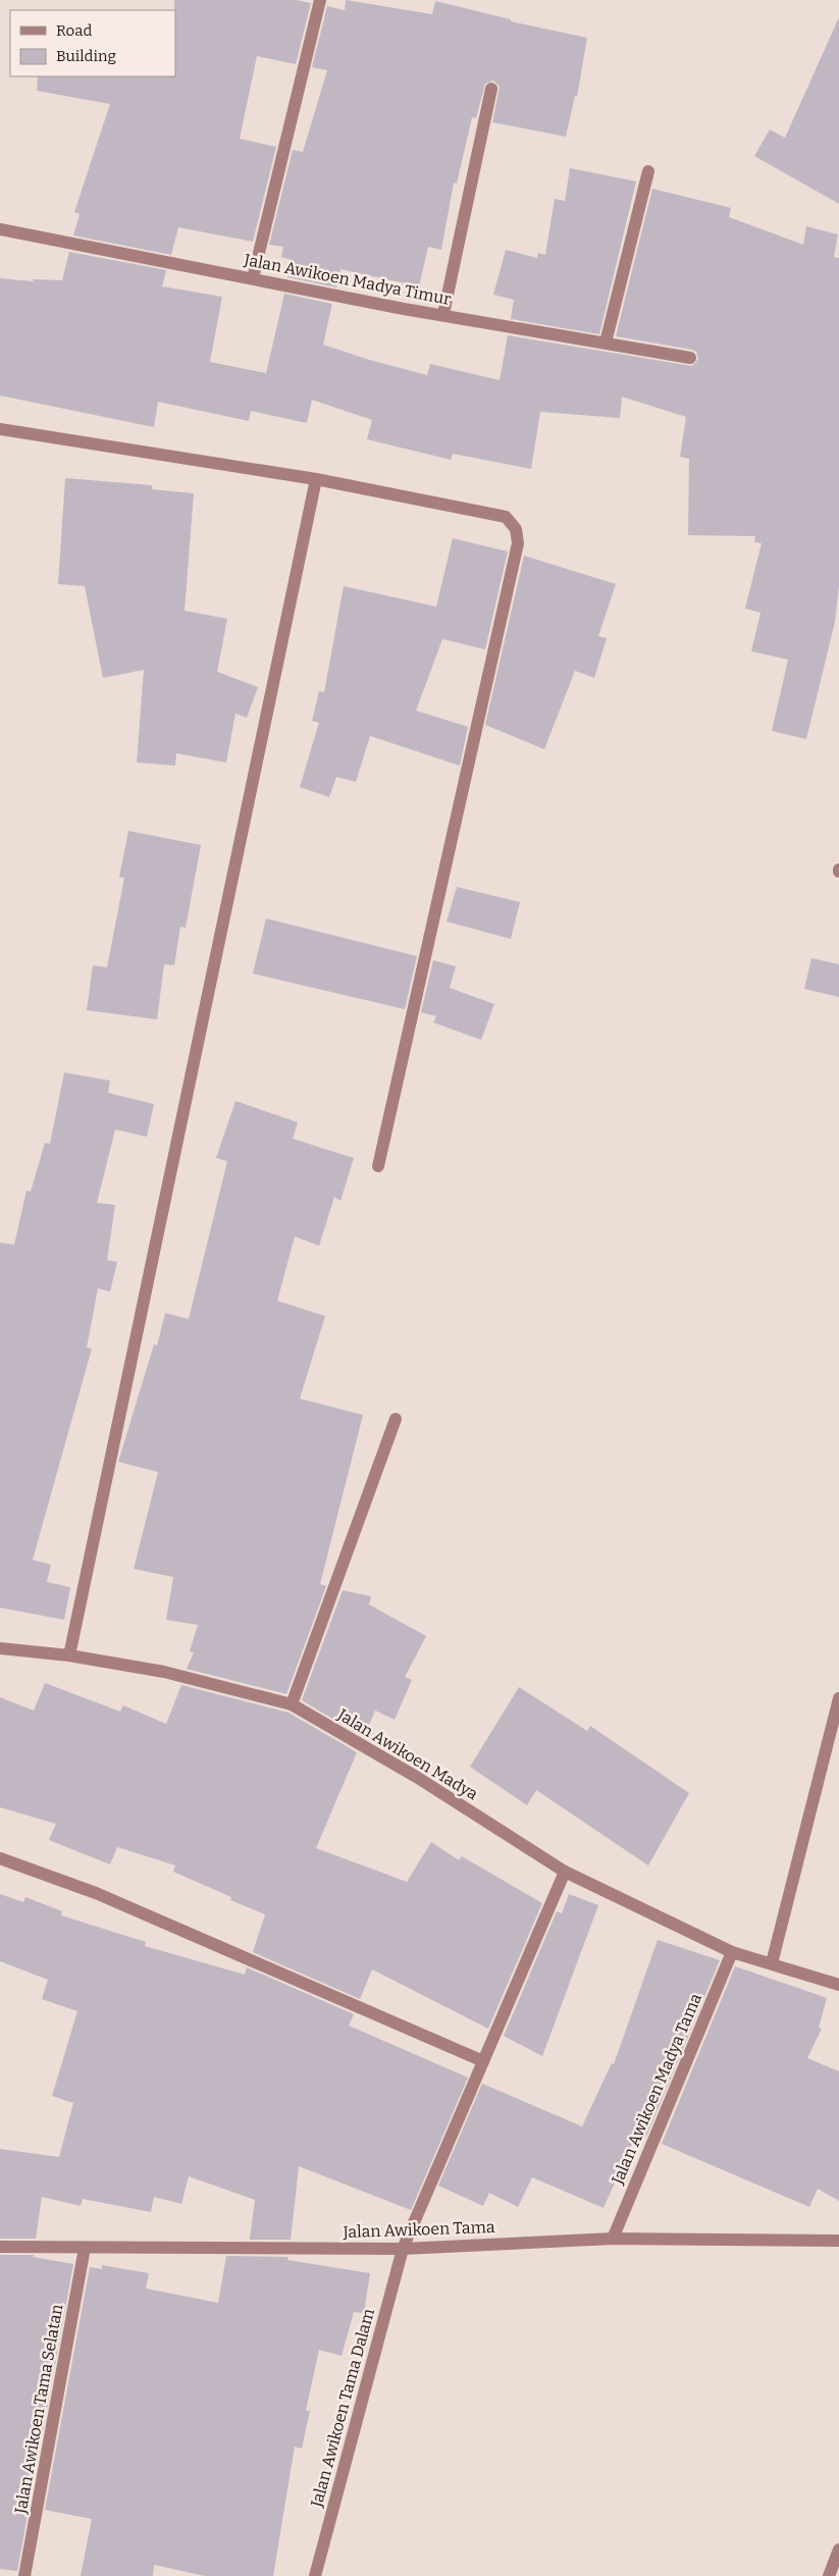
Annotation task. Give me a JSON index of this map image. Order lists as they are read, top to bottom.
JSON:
{
  "streets": {
    "street": [
      "Jalan Awikoen Madya Timur",
      "Jalan Awikoen Madya",
      "Jalan Awikoen Madya Tama",
      "Jalan Awikoen Tama",
      "Jalan Awikoen Tama Dalam",
      "Jalan Awikoen Tama Selatan"
    ]
  },
  "crossings": [
    ["Jalan Awikoen Madya", "Jalan Awikoen Madya Tama"],
    ["Jalan Awikoen Madya", "Jalan Awikoen Tama Dalam"],
    ["Jalan Awikoen Madya Tama", "Jalan Awikoen Tama"],
    ["Jalan Awikoen Tama", "Jalan Awikoen Tama Dalam"],
    ["Jalan Awikoen Tama", "Jalan Awikoen Tama Selatan"]
  ],
  "legend": ["Road", "Building"]
}
